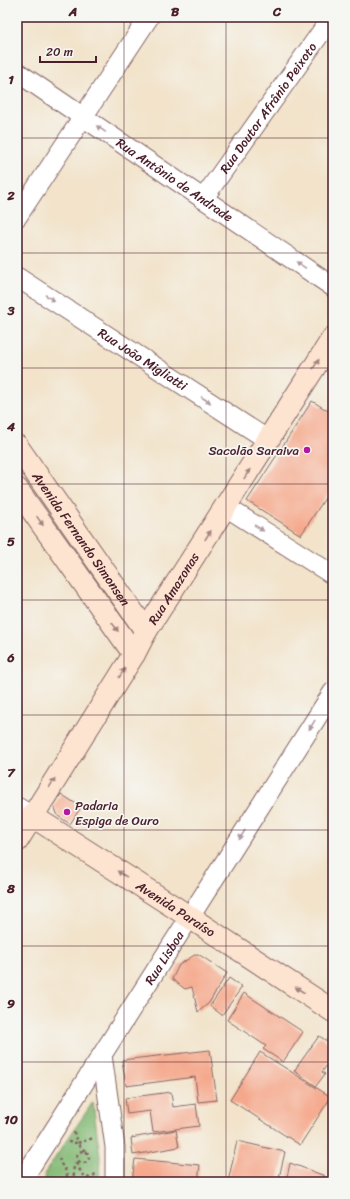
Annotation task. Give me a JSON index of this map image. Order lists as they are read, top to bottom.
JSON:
{
  "streets": {
    "main road": ["Avenida Fernando Simonsen", "Rua Amazonas", "Avenida Paraíso"],
    "street": [
      "Rua Doutor Afrânio Peixoto",
      "Rua Antônio de Andrade",
      "Rua João Migliatti",
      "Rua Lisboa"
    ]
  },
  "crossings": [
    ["Rua Doutor Afrânio Peixoto", "Rua Antônio de Andrade"],
    ["Rua João Migliatti", "Rua Amazonas"],
    ["Avenida Fernando Simonsen", "Rua Amazonas"],
    ["Rua Amazonas", "Avenida Paraíso"],
    ["Avenida Paraíso", "Rua Lisboa"]
  ],
  "one_way": [
    "Rua Antônio de Andrade",
    "Rua João Migliatti",
    "Rua Amazonas",
    "Avenida Paraíso",
    "Rua Lisboa"
  ],
  "places": ["Sacolão Saraiva", "Padaria Espiga de Ouro"],
  "scale_bar": "20 m",
  "grid": {
    "columns": ["A", "B", "C"],
    "rows": [
      "1",
      "2",
      "3",
      "4",
      "5",
      "6",
      "7",
      "8",
      "9",
      "10"
    ]
  }
}
